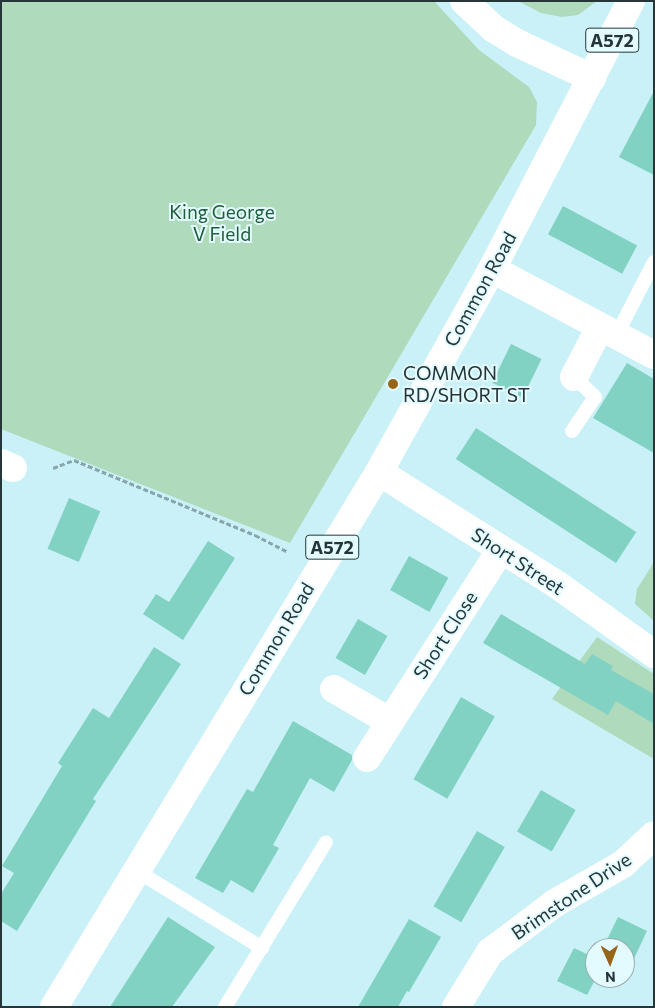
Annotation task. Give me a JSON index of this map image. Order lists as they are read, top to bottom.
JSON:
{
  "streets": {
    "street": [
      "A572",
      "Common Road",
      "Short Street",
      "Short Close",
      "Brimstone Drive"
    ]
  },
  "crossings": [
    ["Common Road", "Short Street"],
    ["Short Street", "Short Close"]
  ],
  "parks": ["King George V Field"],
  "places": ["COMMON RD/SHORT ST"],
  "north": "bottom"
}
